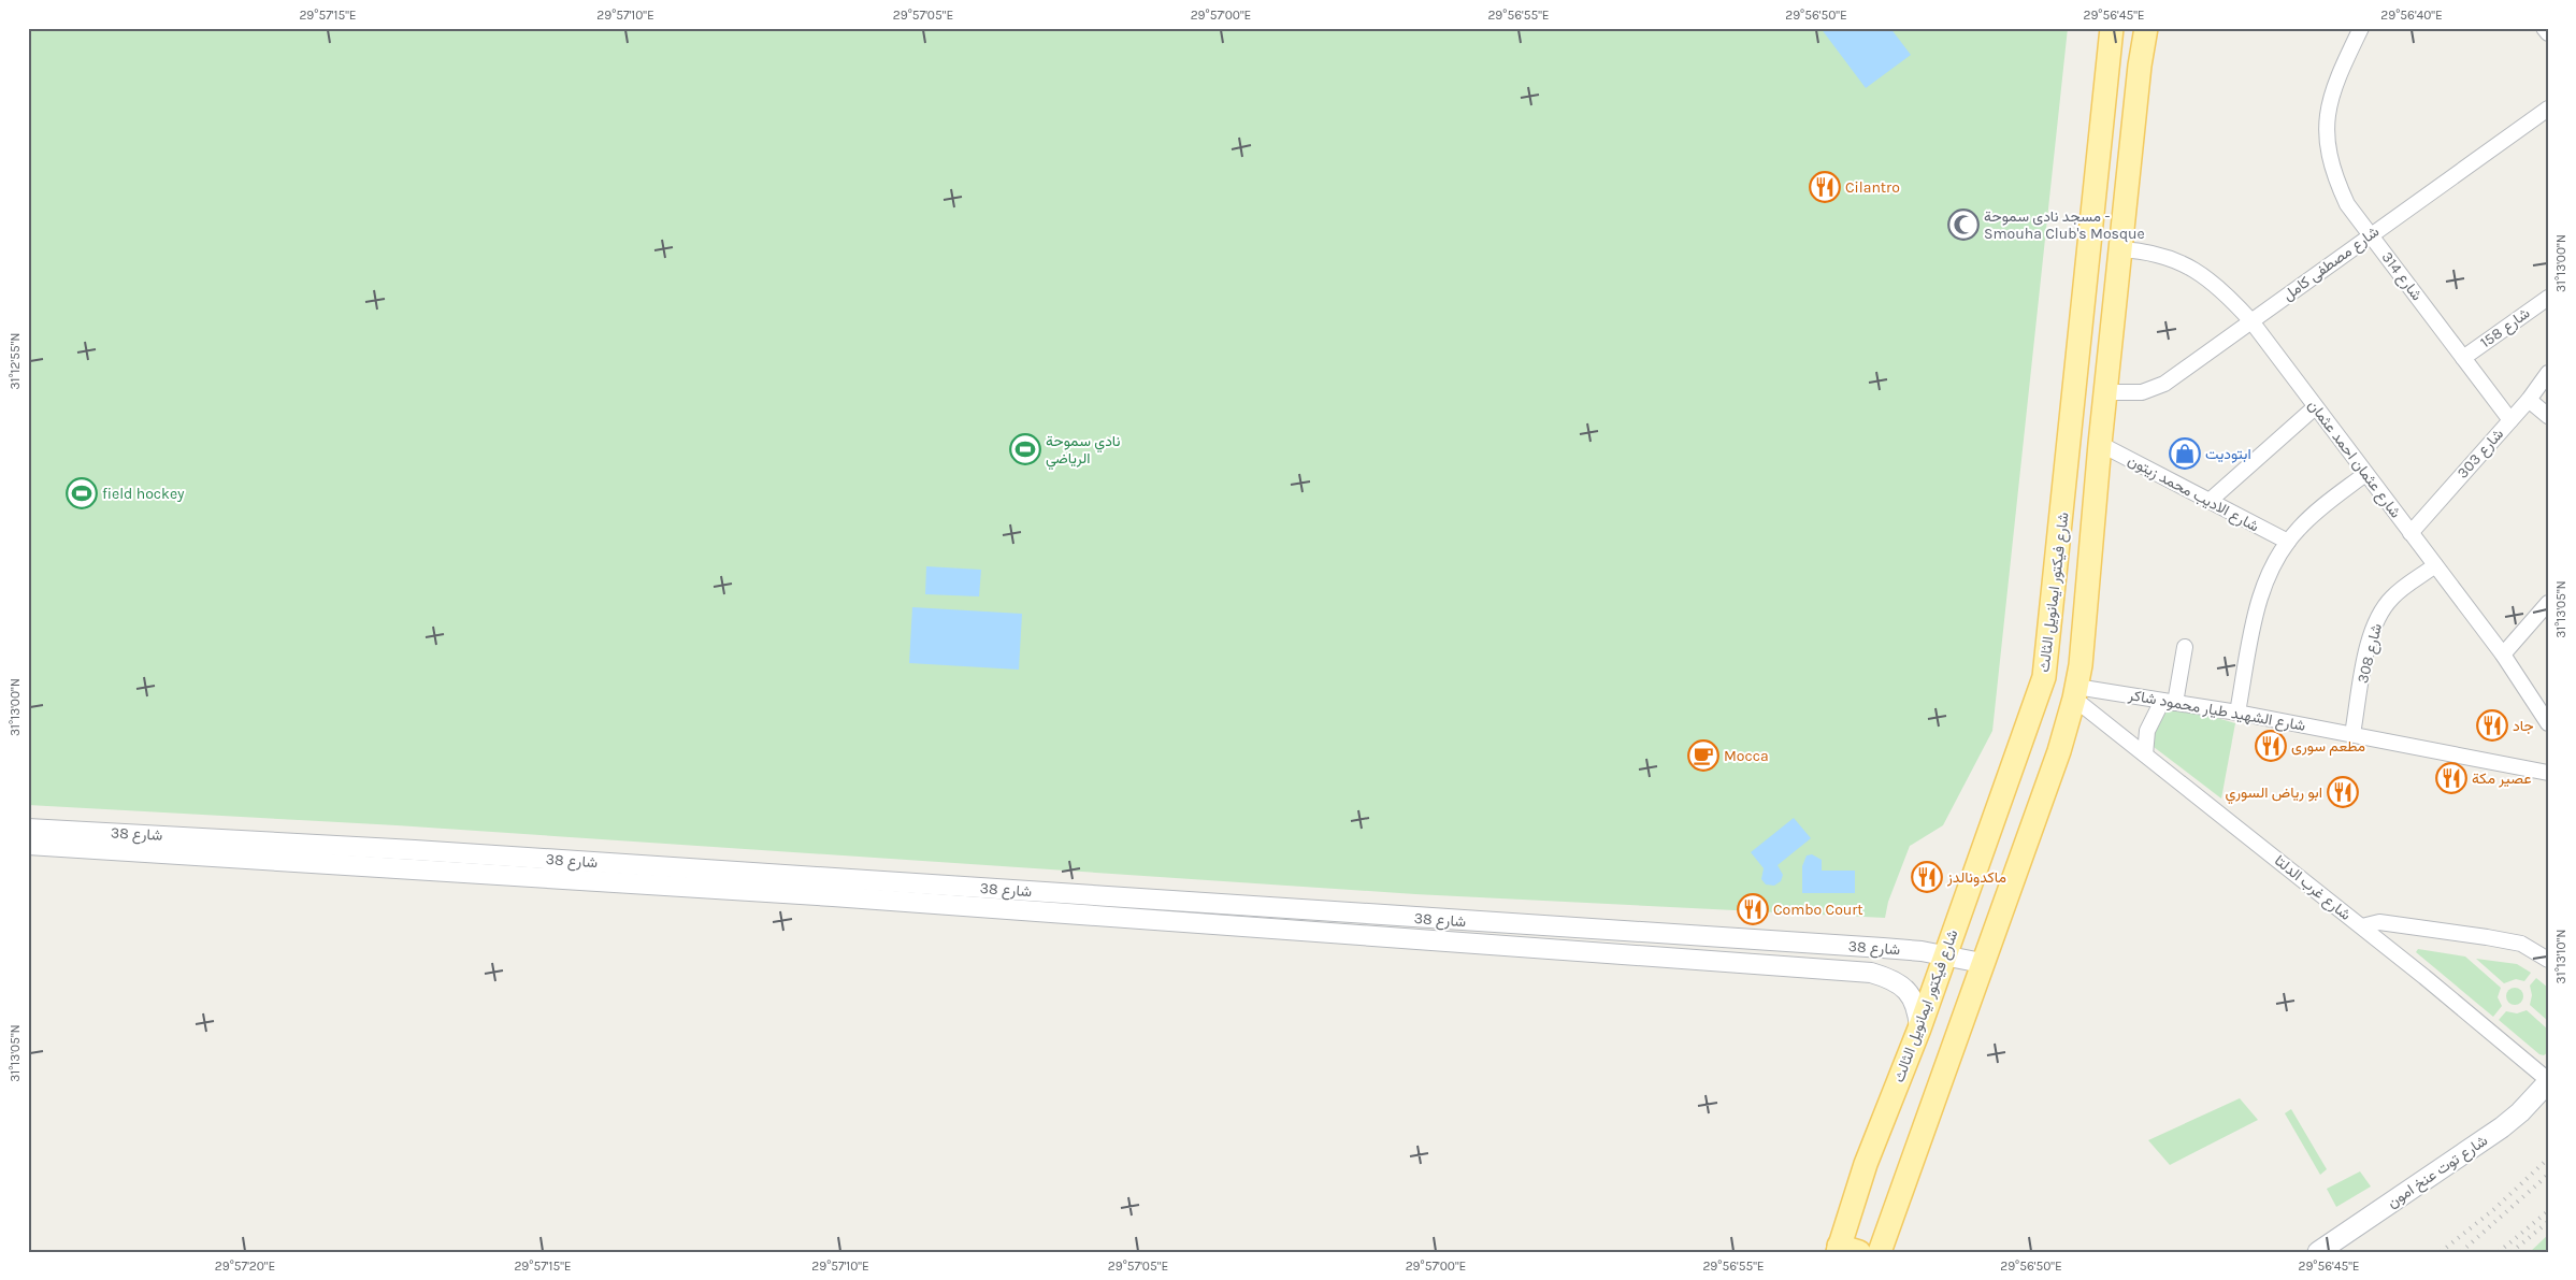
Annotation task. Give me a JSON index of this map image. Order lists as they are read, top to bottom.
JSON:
{
  "streets": {
    "main road": ["شارع فيكتور ايمانويل الثالث", "شارع توت عنخ امون"],
    "street": [
      "شارع مصطفى كامل",
      "شارع 314",
      "شارع 158",
      "شارع 303",
      "شارع عثمان احمد عثمان",
      "شارع الاديب محمد زيتون",
      "شارع 308",
      "شارع الشهيد طيار محمود شاكر",
      "شارع 38",
      "شارع غرب الدلتا"
    ]
  },
  "crossings": [
    ["شارع مصطفى كامل", "شارع 314"],
    ["شارع مصطفى كامل", "شارع عثمان احمد عثمان"],
    ["شارع مصطفى كامل", "شارع فيكتور ايمانويل الثالث"],
    ["شارع 314", "شارع 158"],
    ["شارع 314", "شارع 303"],
    ["شارع 303", "شارع عثمان احمد عثمان"],
    ["شارع عثمان احمد عثمان", "شارع فيكتور ايمانويل الثالث"],
    ["شارع عثمان احمد عثمان", "شارع 308"],
    ["شارع الاديب محمد زيتون", "شارع فيكتور ايمانويل الثالث"],
    ["شارع فيكتور ايمانويل الثالث", "شارع الشهيد طيار محمود شاكر"],
    ["شارع فيكتور ايمانويل الثالث", "شارع 38"],
    ["شارع فيكتور ايمانويل الثالث", "شارع غرب الدلتا"],
    ["شارع 308", "شارع الشهيد طيار محمود شاكر"],
    ["شارع الشهيد طيار محمود شاكر", "شارع غرب الدلتا"],
    ["شارع غرب الدلتا", "شارع توت عنخ امون"]
  ],
  "places": {
    "restaurant": [
      "Cilantro",
      "جاد",
      "مطعم سورى",
      "عصير مكة",
      "ابو رياض السوري",
      "ماكدونالدز",
      "Combo Court"
    ],
    "mosque": ["مسجد نادى سموحة - Smouha Club's Mosque"],
    "sports": ["نادي سموحة الرياضي", "field hockey"],
    "shop": ["ابتوديت"],
    "cafe": ["Mocca"]
  },
  "coordinates": [
    "29°57'15\"E",
    "29°57'10\"E",
    "29°57'05\"E",
    "29°57'00\"E",
    "29°56'55\"E",
    "29°56'50\"E",
    "29°56'45\"E",
    "29°56'40\"E",
    "31°13'00\"N",
    "31°12'55\"N",
    "31°13'05\"N",
    "31°13'10\"N",
    "29°57'20\"E"
  ]
}
